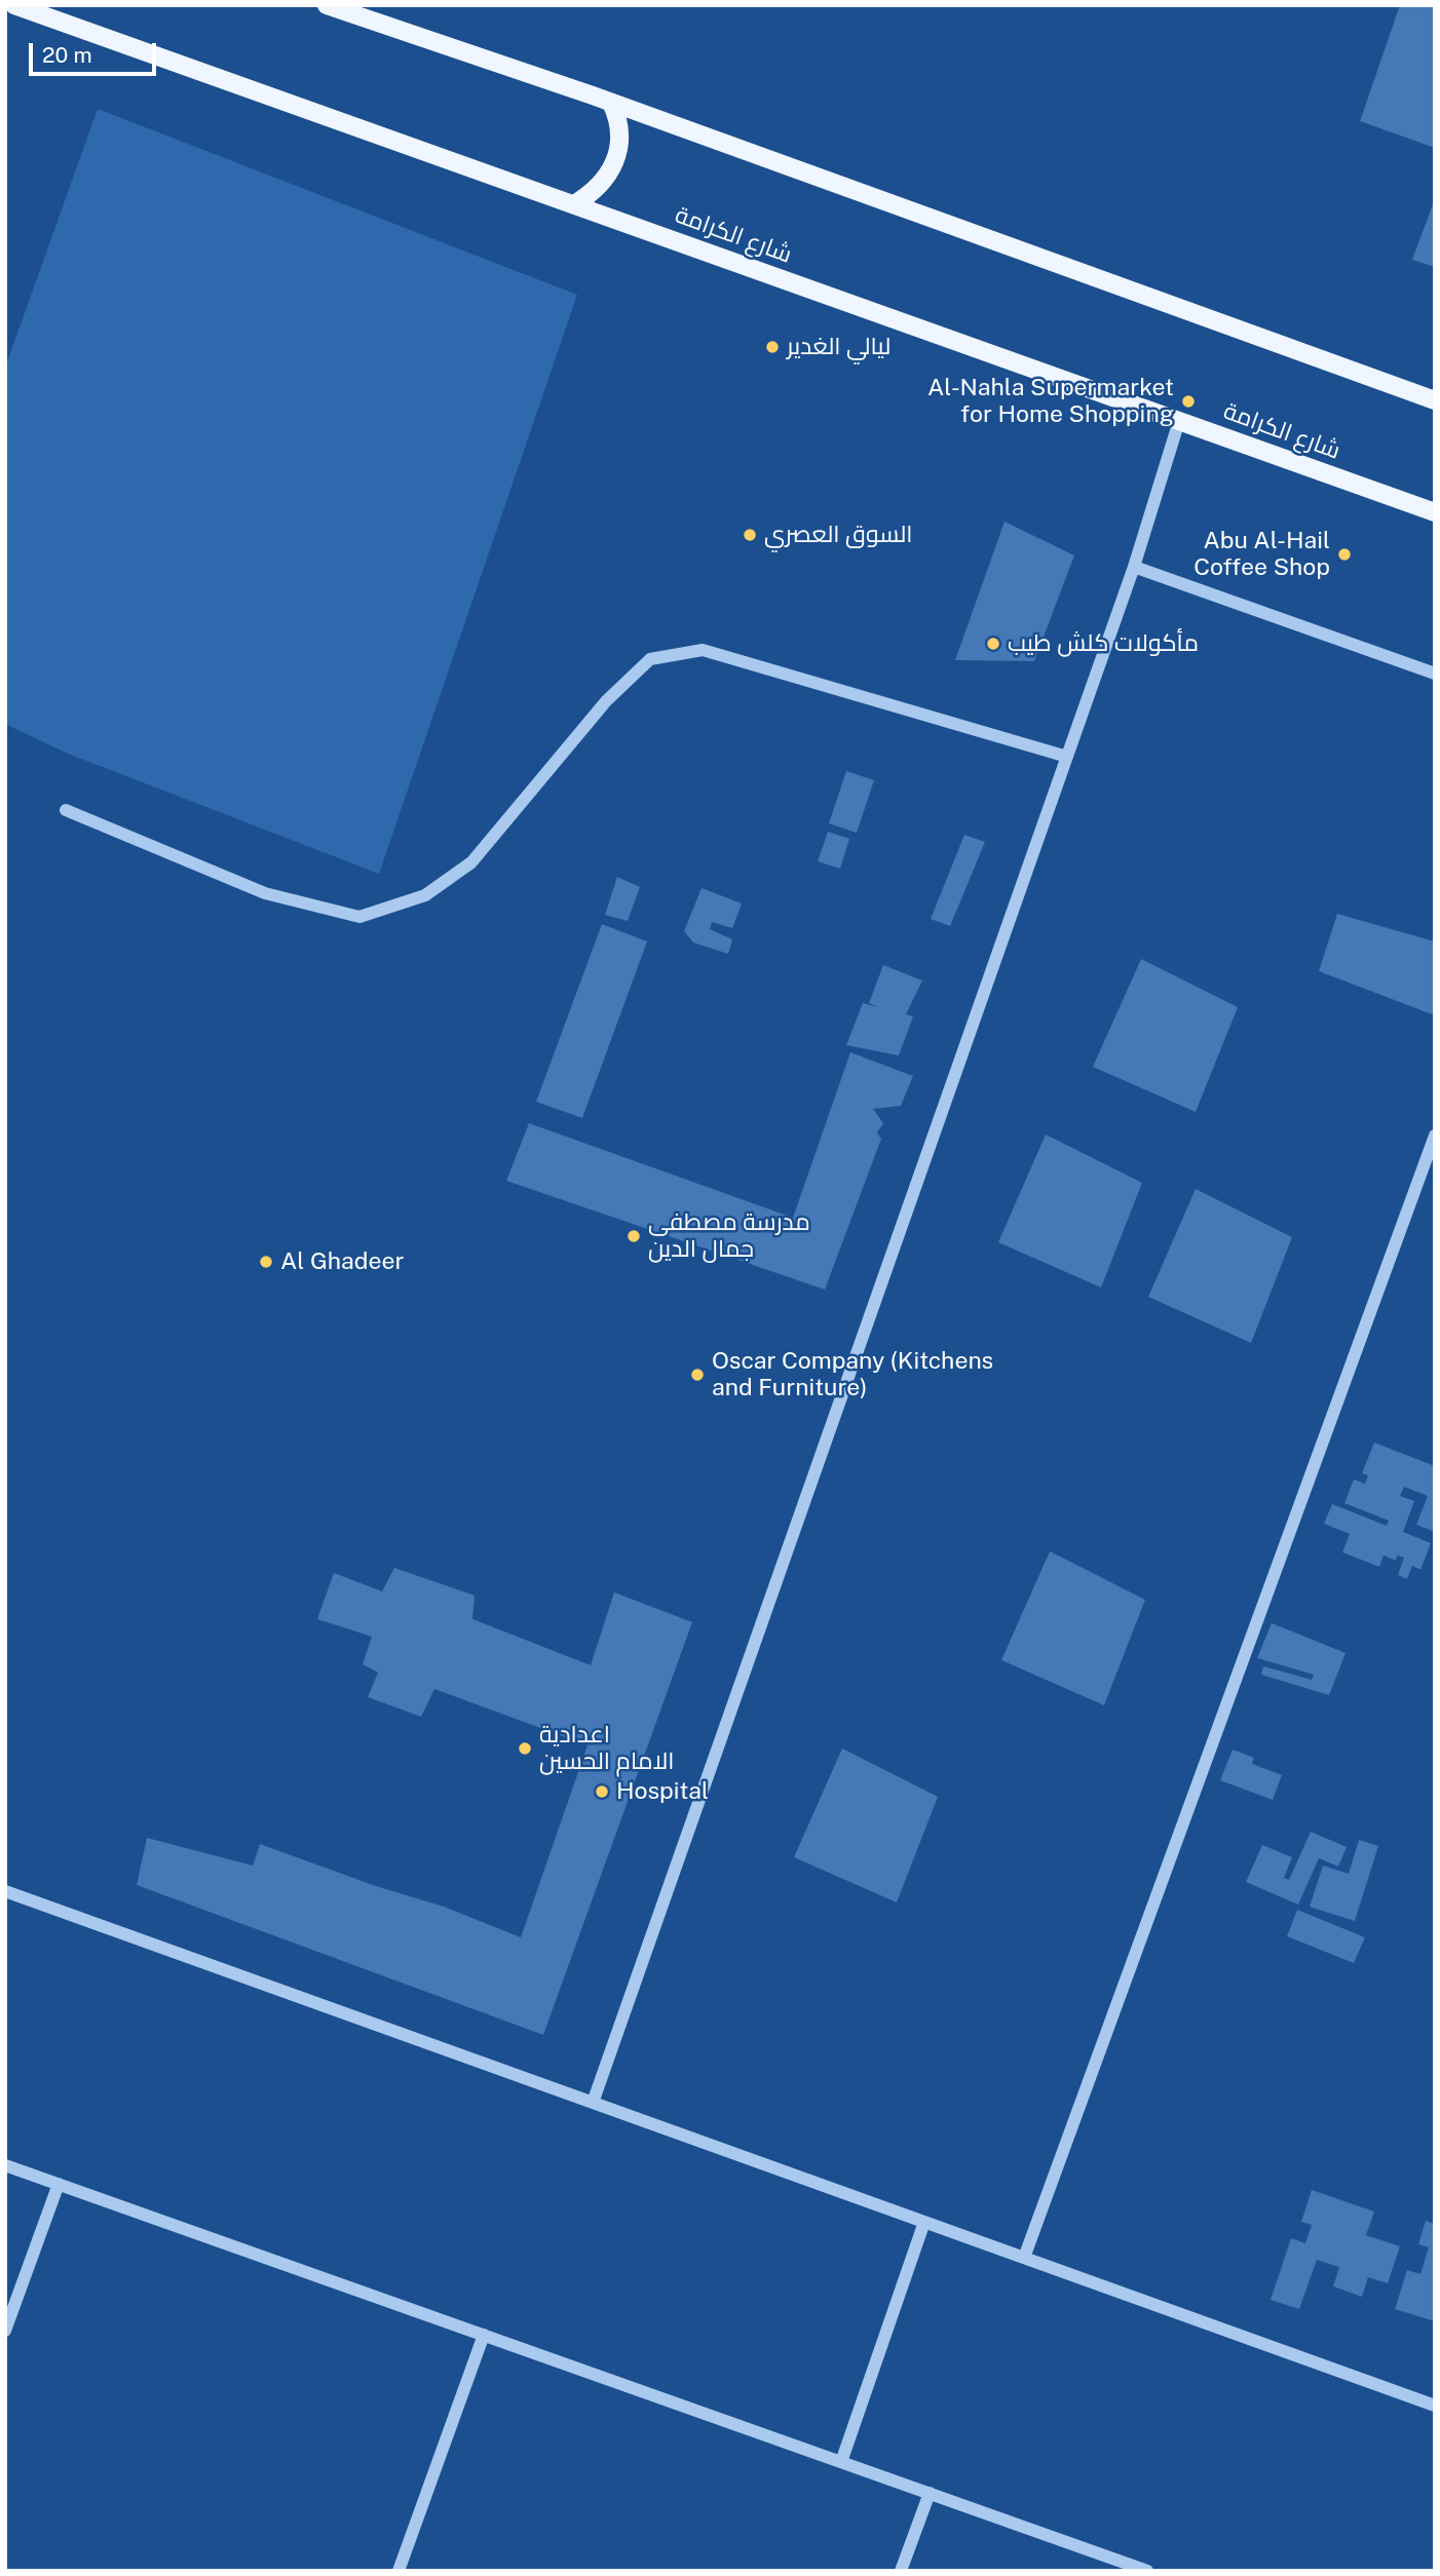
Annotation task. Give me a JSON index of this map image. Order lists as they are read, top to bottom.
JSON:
{
  "streets": {
    "main road": ["شارع الكرامة"]
  },
  "places": [
    "ليالي الغدير",
    "Al-Nahla Supermarket for Home Shopping",
    "السوق العصري",
    "Abu Al-Hail Coffee Shop",
    "مأكولات كلش طيب",
    "مدرسة مصطفى جمال الدين",
    "Al Ghadeer",
    "Oscar Company (Kitchens and Furniture)",
    "اعدادية الامام الحسين",
    "Hospital"
  ],
  "scale_bar": "20 m"
}
